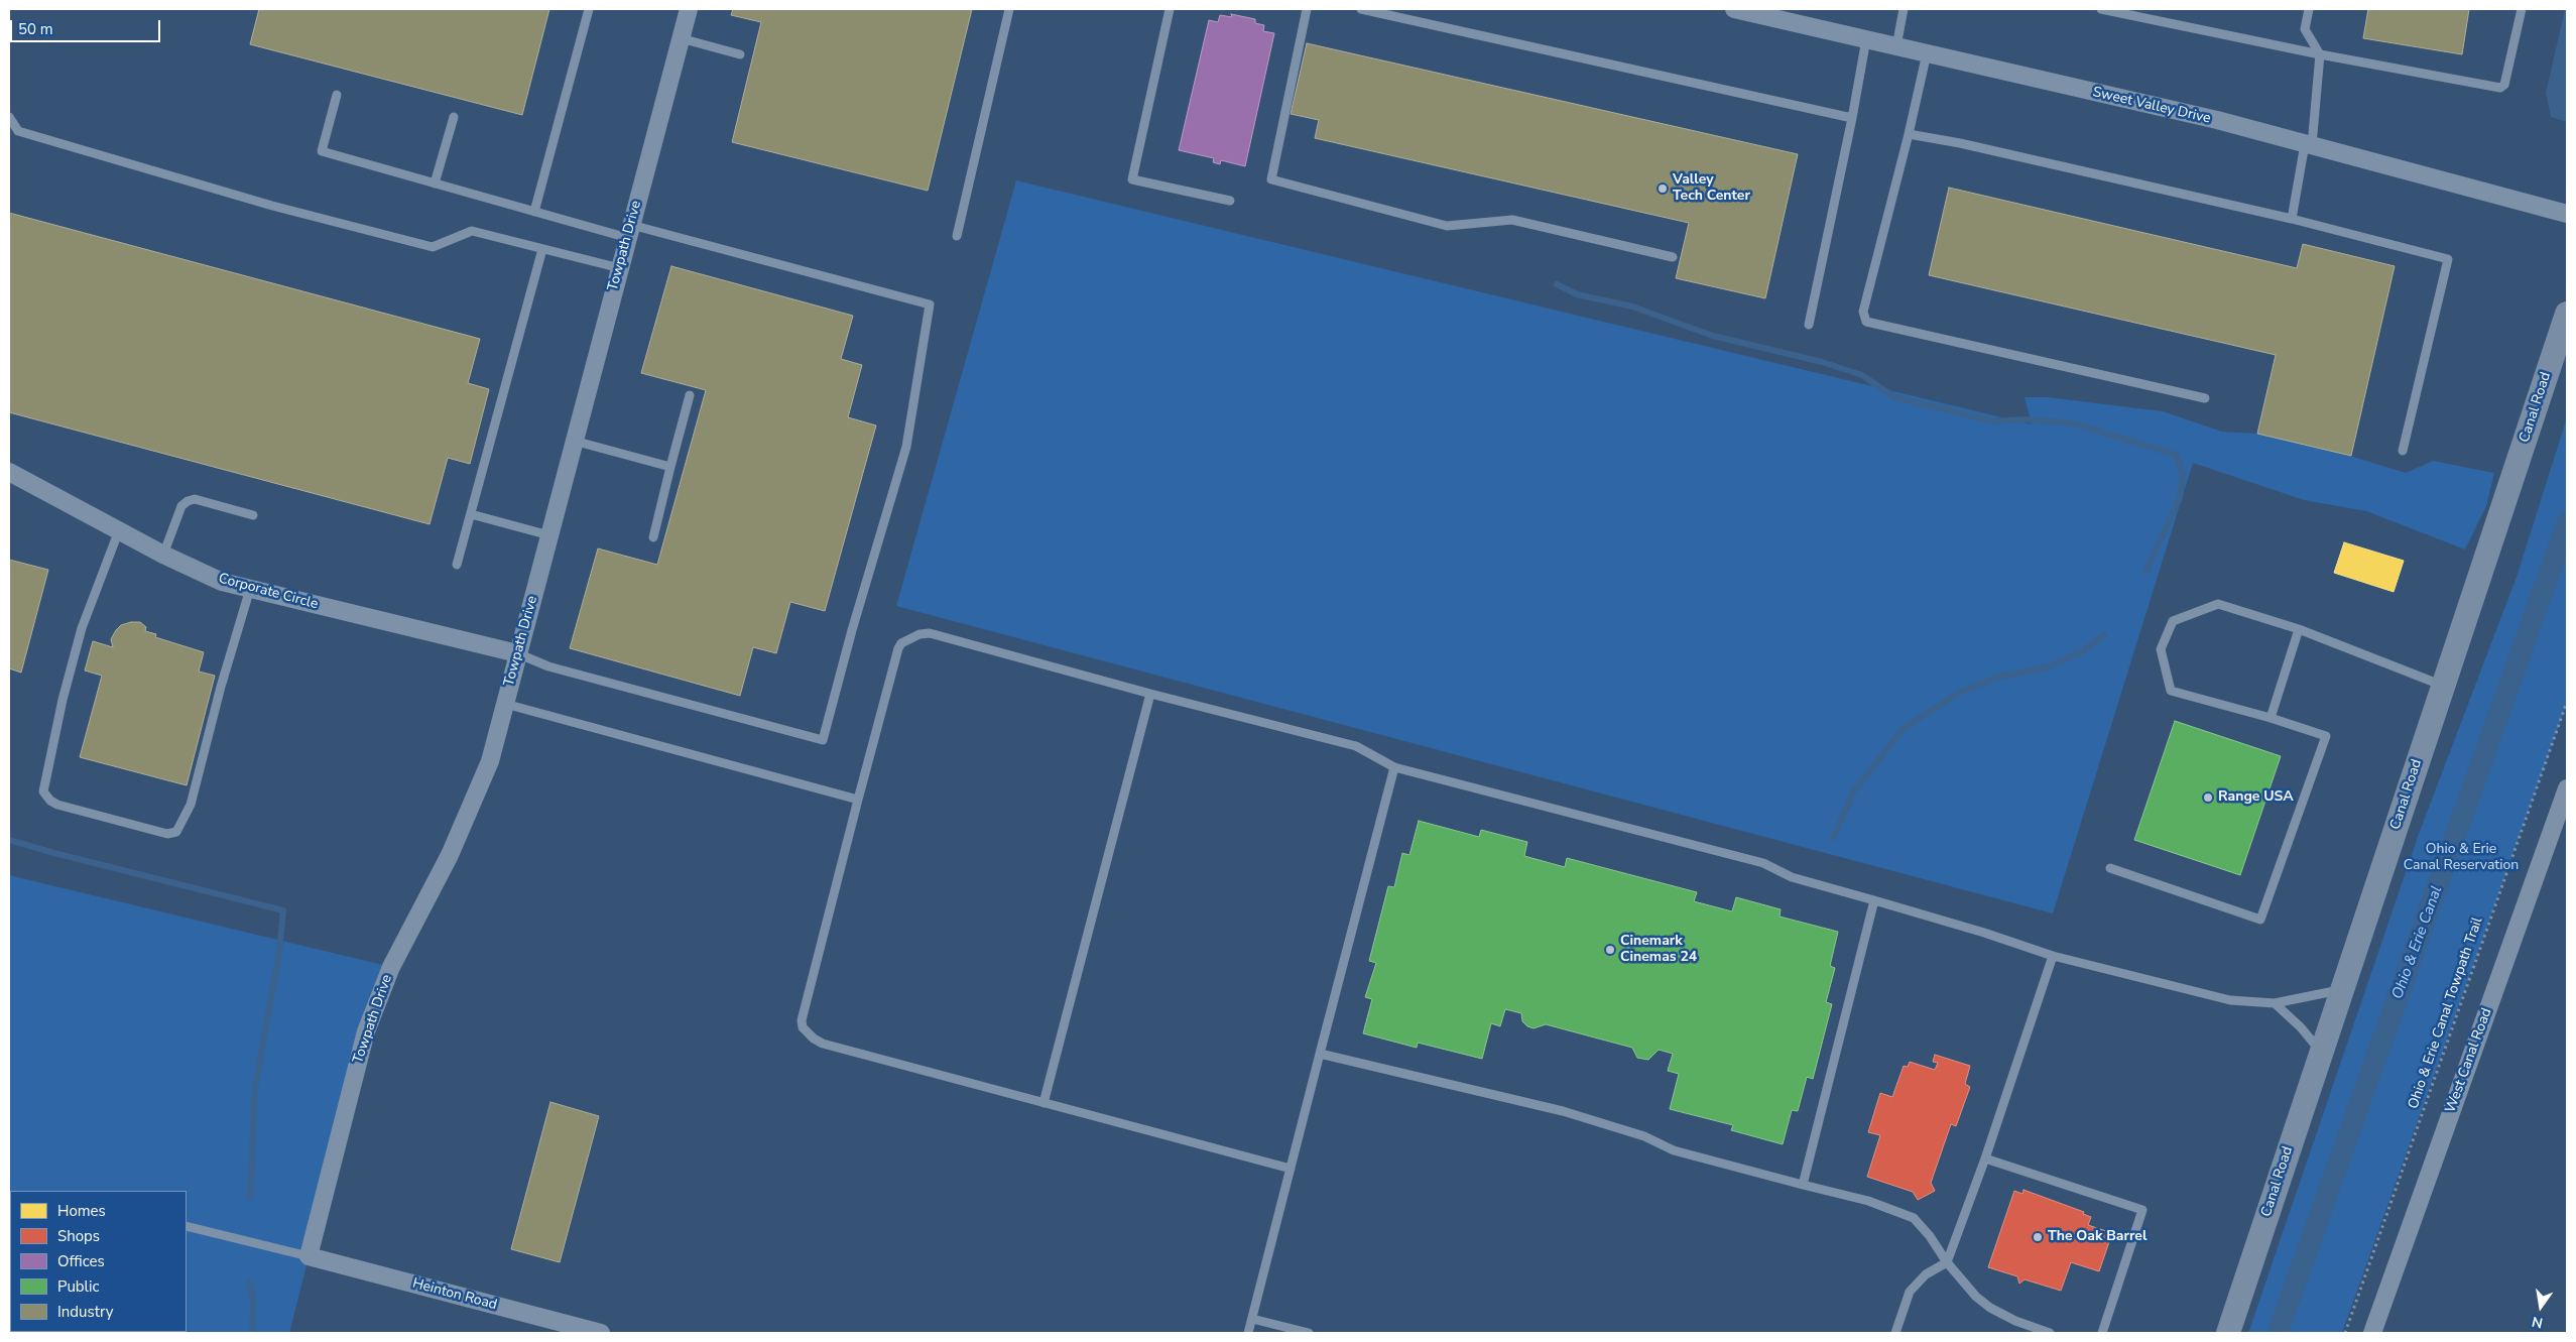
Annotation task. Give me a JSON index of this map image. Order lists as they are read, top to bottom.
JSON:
{
  "streets": {
    "main road": ["Canal Road"],
    "street": [
      "Sweet Valley Drive",
      "Towpath Drive",
      "Corporate Circle",
      "West Canal Road",
      "Heinton Road"
    ],
    "path": ["Ohio & Erie Canal Towpath Trail"]
  },
  "crossings": [
    ["Towpath Drive", "Corporate Circle"],
    ["Towpath Drive", "Heinton Road"]
  ],
  "water": ["Ohio & Erie Canal"],
  "parks": ["Ohio & Erie Canal Reservation"],
  "places": [
    "Valley Tech Center",
    "Range USA",
    "Cinemark Cinemas 24",
    "The Oak Barrel"
  ],
  "legend": [
    "Homes",
    "Shops",
    "Offices",
    "Public",
    "Industry"
  ],
  "scale_bar": "50 m",
  "north": "bottom"
}
